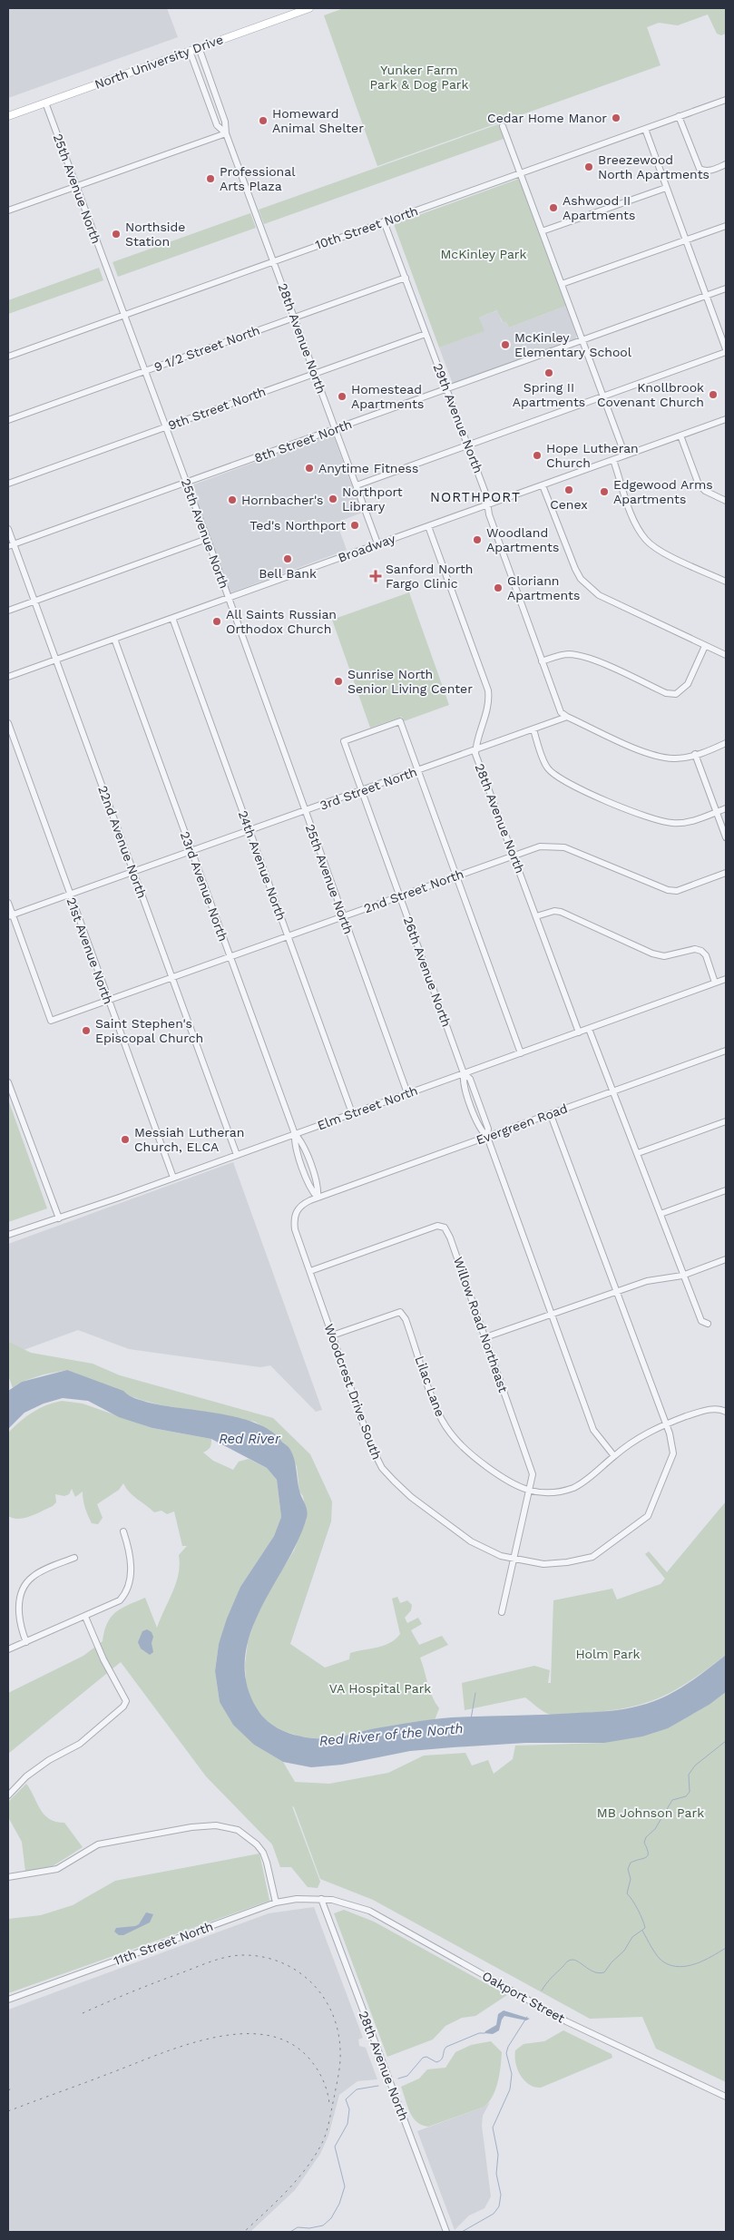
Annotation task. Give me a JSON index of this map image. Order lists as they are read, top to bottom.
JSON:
{
  "streets": {
    "main road": ["North University Drive"],
    "street": [
      "25th Avenue North",
      "10th Street North",
      "28th Avenue North",
      "9 1/2 Street North",
      "9th Street North",
      "29th Avenue North",
      "8th Street North",
      "Broadway",
      "3rd Street North",
      "22nd Avenue North",
      "24th Avenue North",
      "23rd Avenue North",
      "2nd Street North",
      "21st Avenue North",
      "26th Avenue North",
      "Elm Street North",
      "Evergreen Road",
      "Willow Road Northeast",
      "Lilac Lane",
      "Woodcrest Drive South",
      "11th Street North",
      "Oakport Street"
    ]
  },
  "crossings": [
    ["North University Drive", "25th Avenue North"],
    ["North University Drive", "28th Avenue North"],
    ["25th Avenue North", "10th Street North"],
    ["25th Avenue North", "9 1/2 Street North"],
    ["25th Avenue North", "9th Street North"],
    ["25th Avenue North", "8th Street North"],
    ["25th Avenue North", "Broadway"],
    ["25th Avenue North", "3rd Street North"],
    ["25th Avenue North", "2nd Street North"],
    ["25th Avenue North", "Elm Street North"],
    ["10th Street North", "28th Avenue North"],
    ["10th Street North", "29th Avenue North"],
    ["28th Avenue North", "9 1/2 Street North"],
    ["28th Avenue North", "9th Street North"],
    ["28th Avenue North", "8th Street North"],
    ["28th Avenue North", "Broadway"],
    ["28th Avenue North", "3rd Street North"],
    ["28th Avenue North", "2nd Street North"],
    ["28th Avenue North", "Elm Street North"],
    ["28th Avenue North", "11th Street North"],
    ["28th Avenue North", "Oakport Street"],
    ["9 1/2 Street North", "29th Avenue North"],
    ["9th Street North", "29th Avenue North"],
    ["29th Avenue North", "8th Street North"],
    ["29th Avenue North", "Broadway"],
    ["29th Avenue North", "3rd Street North"],
    ["8th Street North", "22nd Avenue North"],
    ["Broadway", "22nd Avenue North"],
    ["Broadway", "24th Avenue North"],
    ["Broadway", "23rd Avenue North"],
    ["3rd Street North", "22nd Avenue North"],
    ["3rd Street North", "24th Avenue North"],
    ["3rd Street North", "23rd Avenue North"],
    ["3rd Street North", "2nd Street North"],
    ["3rd Street North", "21st Avenue North"],
    ["3rd Street North", "26th Avenue North"],
    ["22nd Avenue North", "2nd Street North"],
    ["22nd Avenue North", "Elm Street North"],
    ["24th Avenue North", "2nd Street North"],
    ["24th Avenue North", "Elm Street North"],
    ["23rd Avenue North", "2nd Street North"],
    ["23rd Avenue North", "Elm Street North"],
    ["2nd Street North", "21st Avenue North"],
    ["2nd Street North", "26th Avenue North"],
    ["21st Avenue North", "Elm Street North"],
    ["26th Avenue North", "Elm Street North"],
    ["26th Avenue North", "Evergreen Road"],
    ["26th Avenue North", "Lilac Lane"],
    ["Evergreen Road", "Woodcrest Drive South"],
    ["Willow Road Northeast", "Lilac Lane"],
    ["Willow Road Northeast", "Woodcrest Drive South"],
    ["Lilac Lane", "Woodcrest Drive South"],
    ["11th Street North", "Oakport Street"]
  ],
  "districts": ["NORTHPORT"],
  "water": ["Red River", "Red River of the North"],
  "parks": [
    "Yunker Farm Park & Dog Park",
    "McKinley Park",
    "Holm Park",
    "VA Hospital Park",
    "MB Johnson Park"
  ],
  "places": {
    "other": [
      "Cedar Home Manor",
      "Homeward Animal Shelter",
      "Breezewood North Apartments",
      "Professional Arts Plaza",
      "Ashwood II Apartments",
      "Northside Station",
      "McKinley Elementary School",
      "Spring II Apartments",
      "Knollbrook Covenant Church",
      "Homestead Apartments",
      "Hope Lutheran Church",
      "Anytime Fitness",
      "Cenex",
      "Edgewood Arms Apartments",
      "Northport Library",
      "Hornbacher's",
      "Ted's Northport",
      "Woodland Apartments",
      "Bell Bank",
      "Gloriann Apartments",
      "All Saints Russian Orthodox Church",
      "Sunrise North Senior Living Center",
      "Saint Stephen's Episcopal Church",
      "Messiah Lutheran Church, ELCA"
    ],
    "health": ["Sanford North Fargo Clinic"]
  }
}
